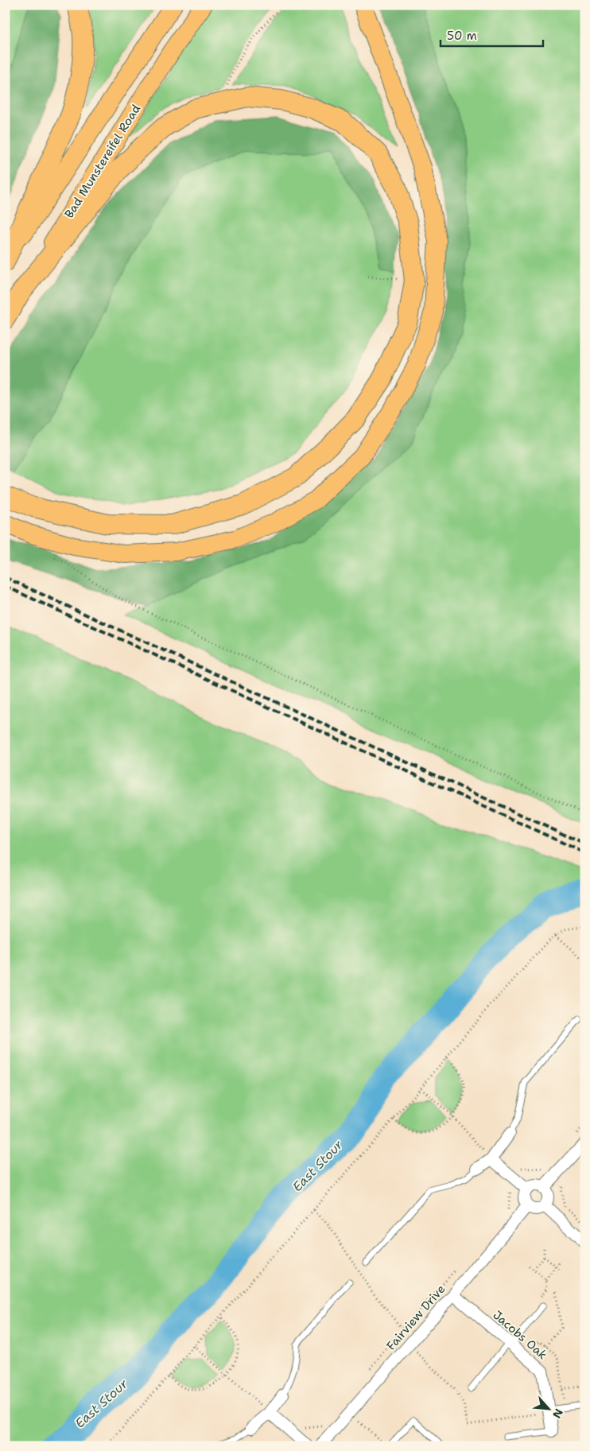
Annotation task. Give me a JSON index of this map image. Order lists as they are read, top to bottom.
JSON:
{
  "streets": {
    "highway": ["Bad Munstereifel Road"],
    "street": ["Fairview Drive", "Jacobs Oak"]
  },
  "crossings": [
    ["Fairview Drive", "Jacobs Oak"]
  ],
  "water": ["East Stour"],
  "scale_bar": "50 m",
  "north": "bottom right"
}
